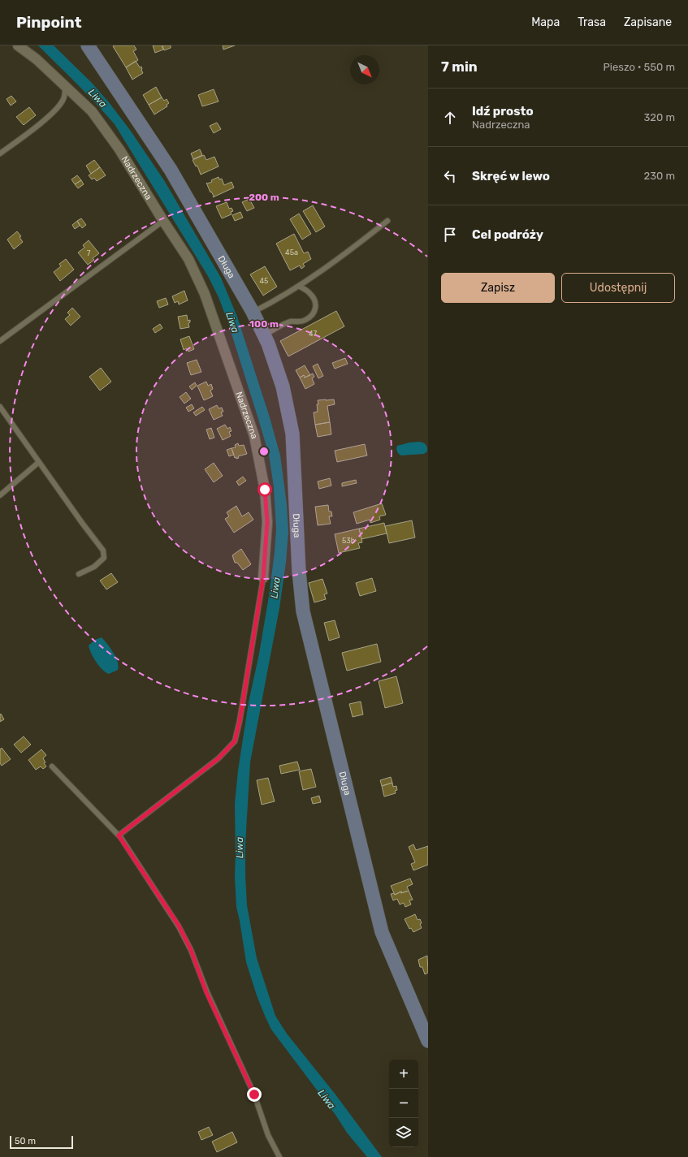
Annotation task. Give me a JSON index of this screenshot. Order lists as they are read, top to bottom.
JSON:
{
  "streets": {
    "street": ["Nadrzeczna", "Długa"]
  },
  "water": ["Liwa"],
  "house_numbers": [
    "45a",
    "7",
    "45",
    "47",
    "53b"
  ],
  "scale_bar": "50 m",
  "north": "bottom right",
  "page": {
    "header": "Pinpoint",
    "nav": ["Mapa", "Trasa", "Zapisane"],
    "heading": ["7 min", "Pieszo · 550 m"],
    "list": [
      ["Idź prosto", "Nadrzeczna", "320 m"],
      ["Skręć w lewo", "230 m"],
      "Cel podróży"
    ],
    "buttons": ["Zapisz", "Udostępnij"],
    "map_buttons": ["+", "−"],
    "scale": "50 m"
  },
  "rings": ["200 m", "100 m"]
}
